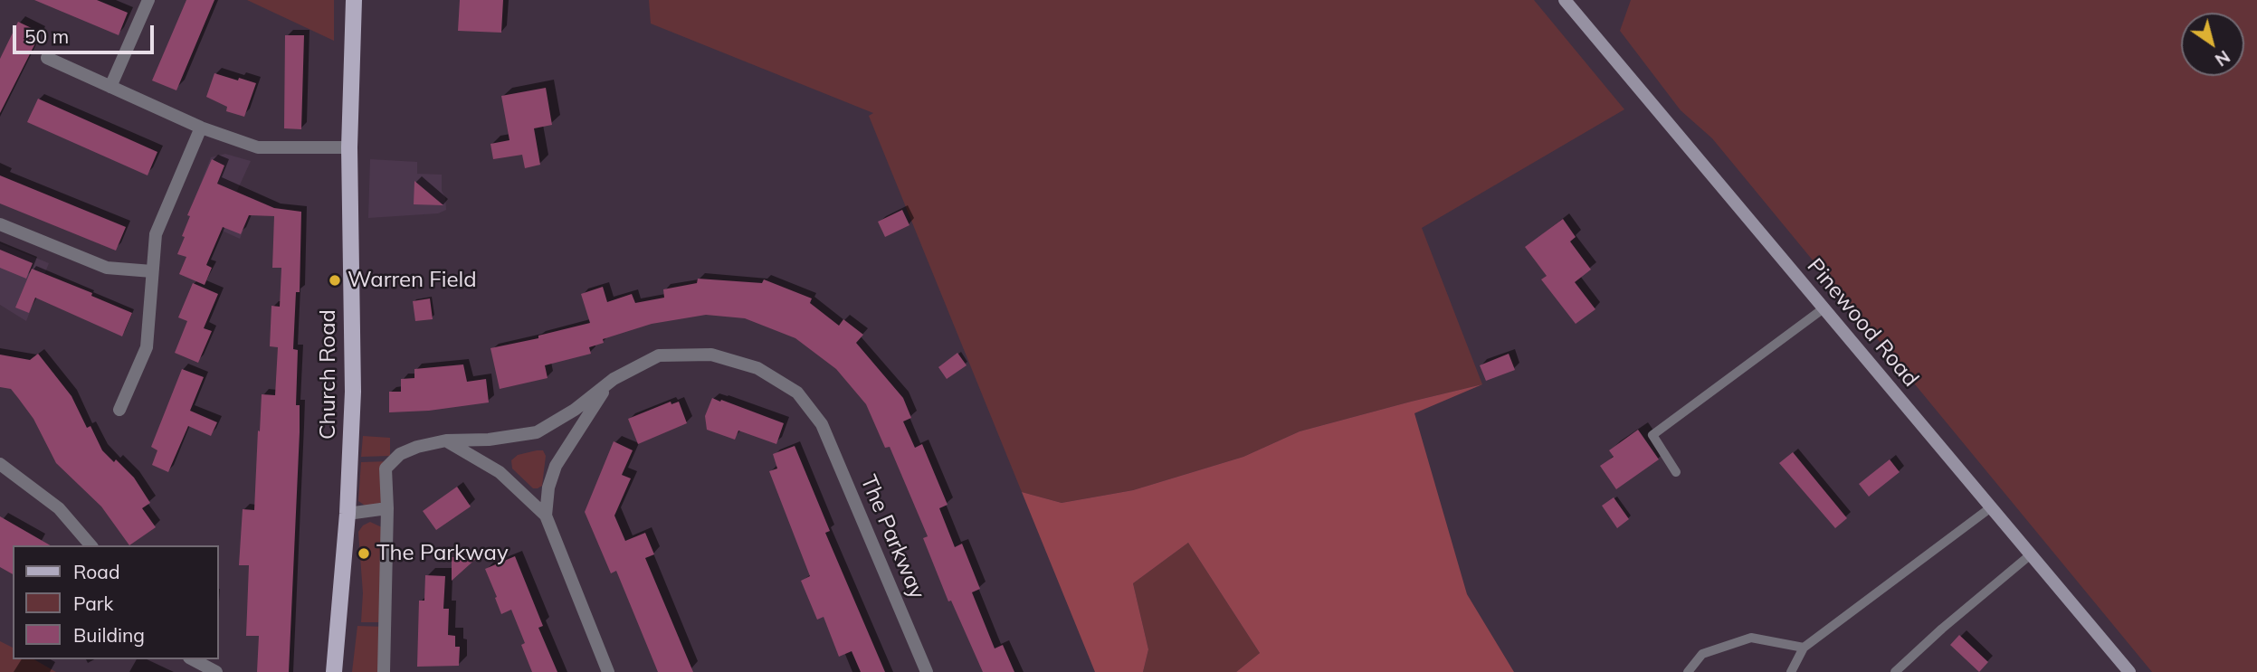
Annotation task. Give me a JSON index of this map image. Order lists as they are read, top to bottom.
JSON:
{
  "streets": {
    "main road": ["Church Road"],
    "street": ["Pinewood Road", "The Parkway"]
  },
  "places": ["Warren Field", "The Parkway"],
  "legend": ["Road", "Park", "Building"],
  "scale_bar": "50 m",
  "north": "bottom right"
}
